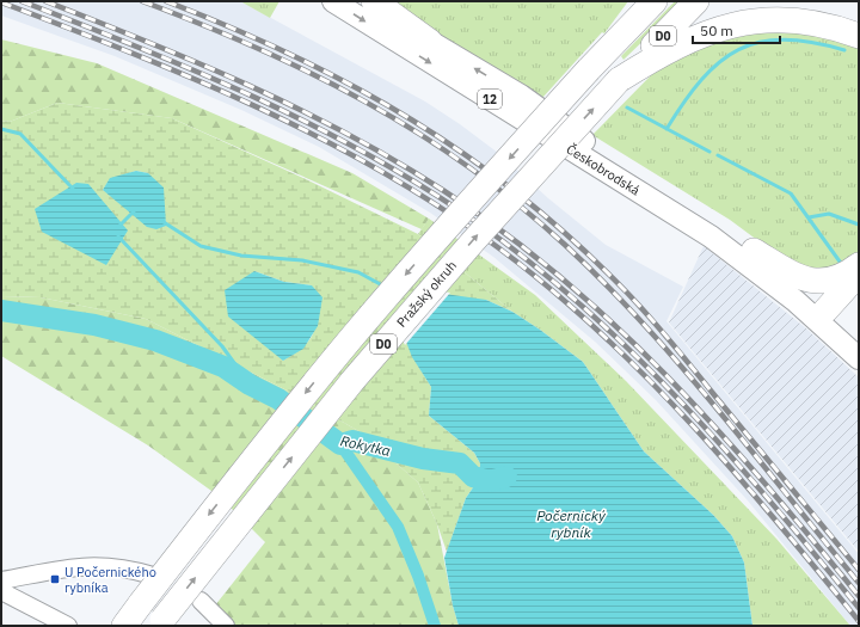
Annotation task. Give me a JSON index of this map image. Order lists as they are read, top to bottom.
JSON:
{
  "streets": {
    "highway": ["D0", "Pražský okruh"],
    "main road": ["12", "Českobrodská"]
  },
  "water": ["Rokytka", "Počernický rybník"],
  "places": {
    "transit": ["U Počernického rybníka"]
  },
  "scale_bar": "50 m"
}
